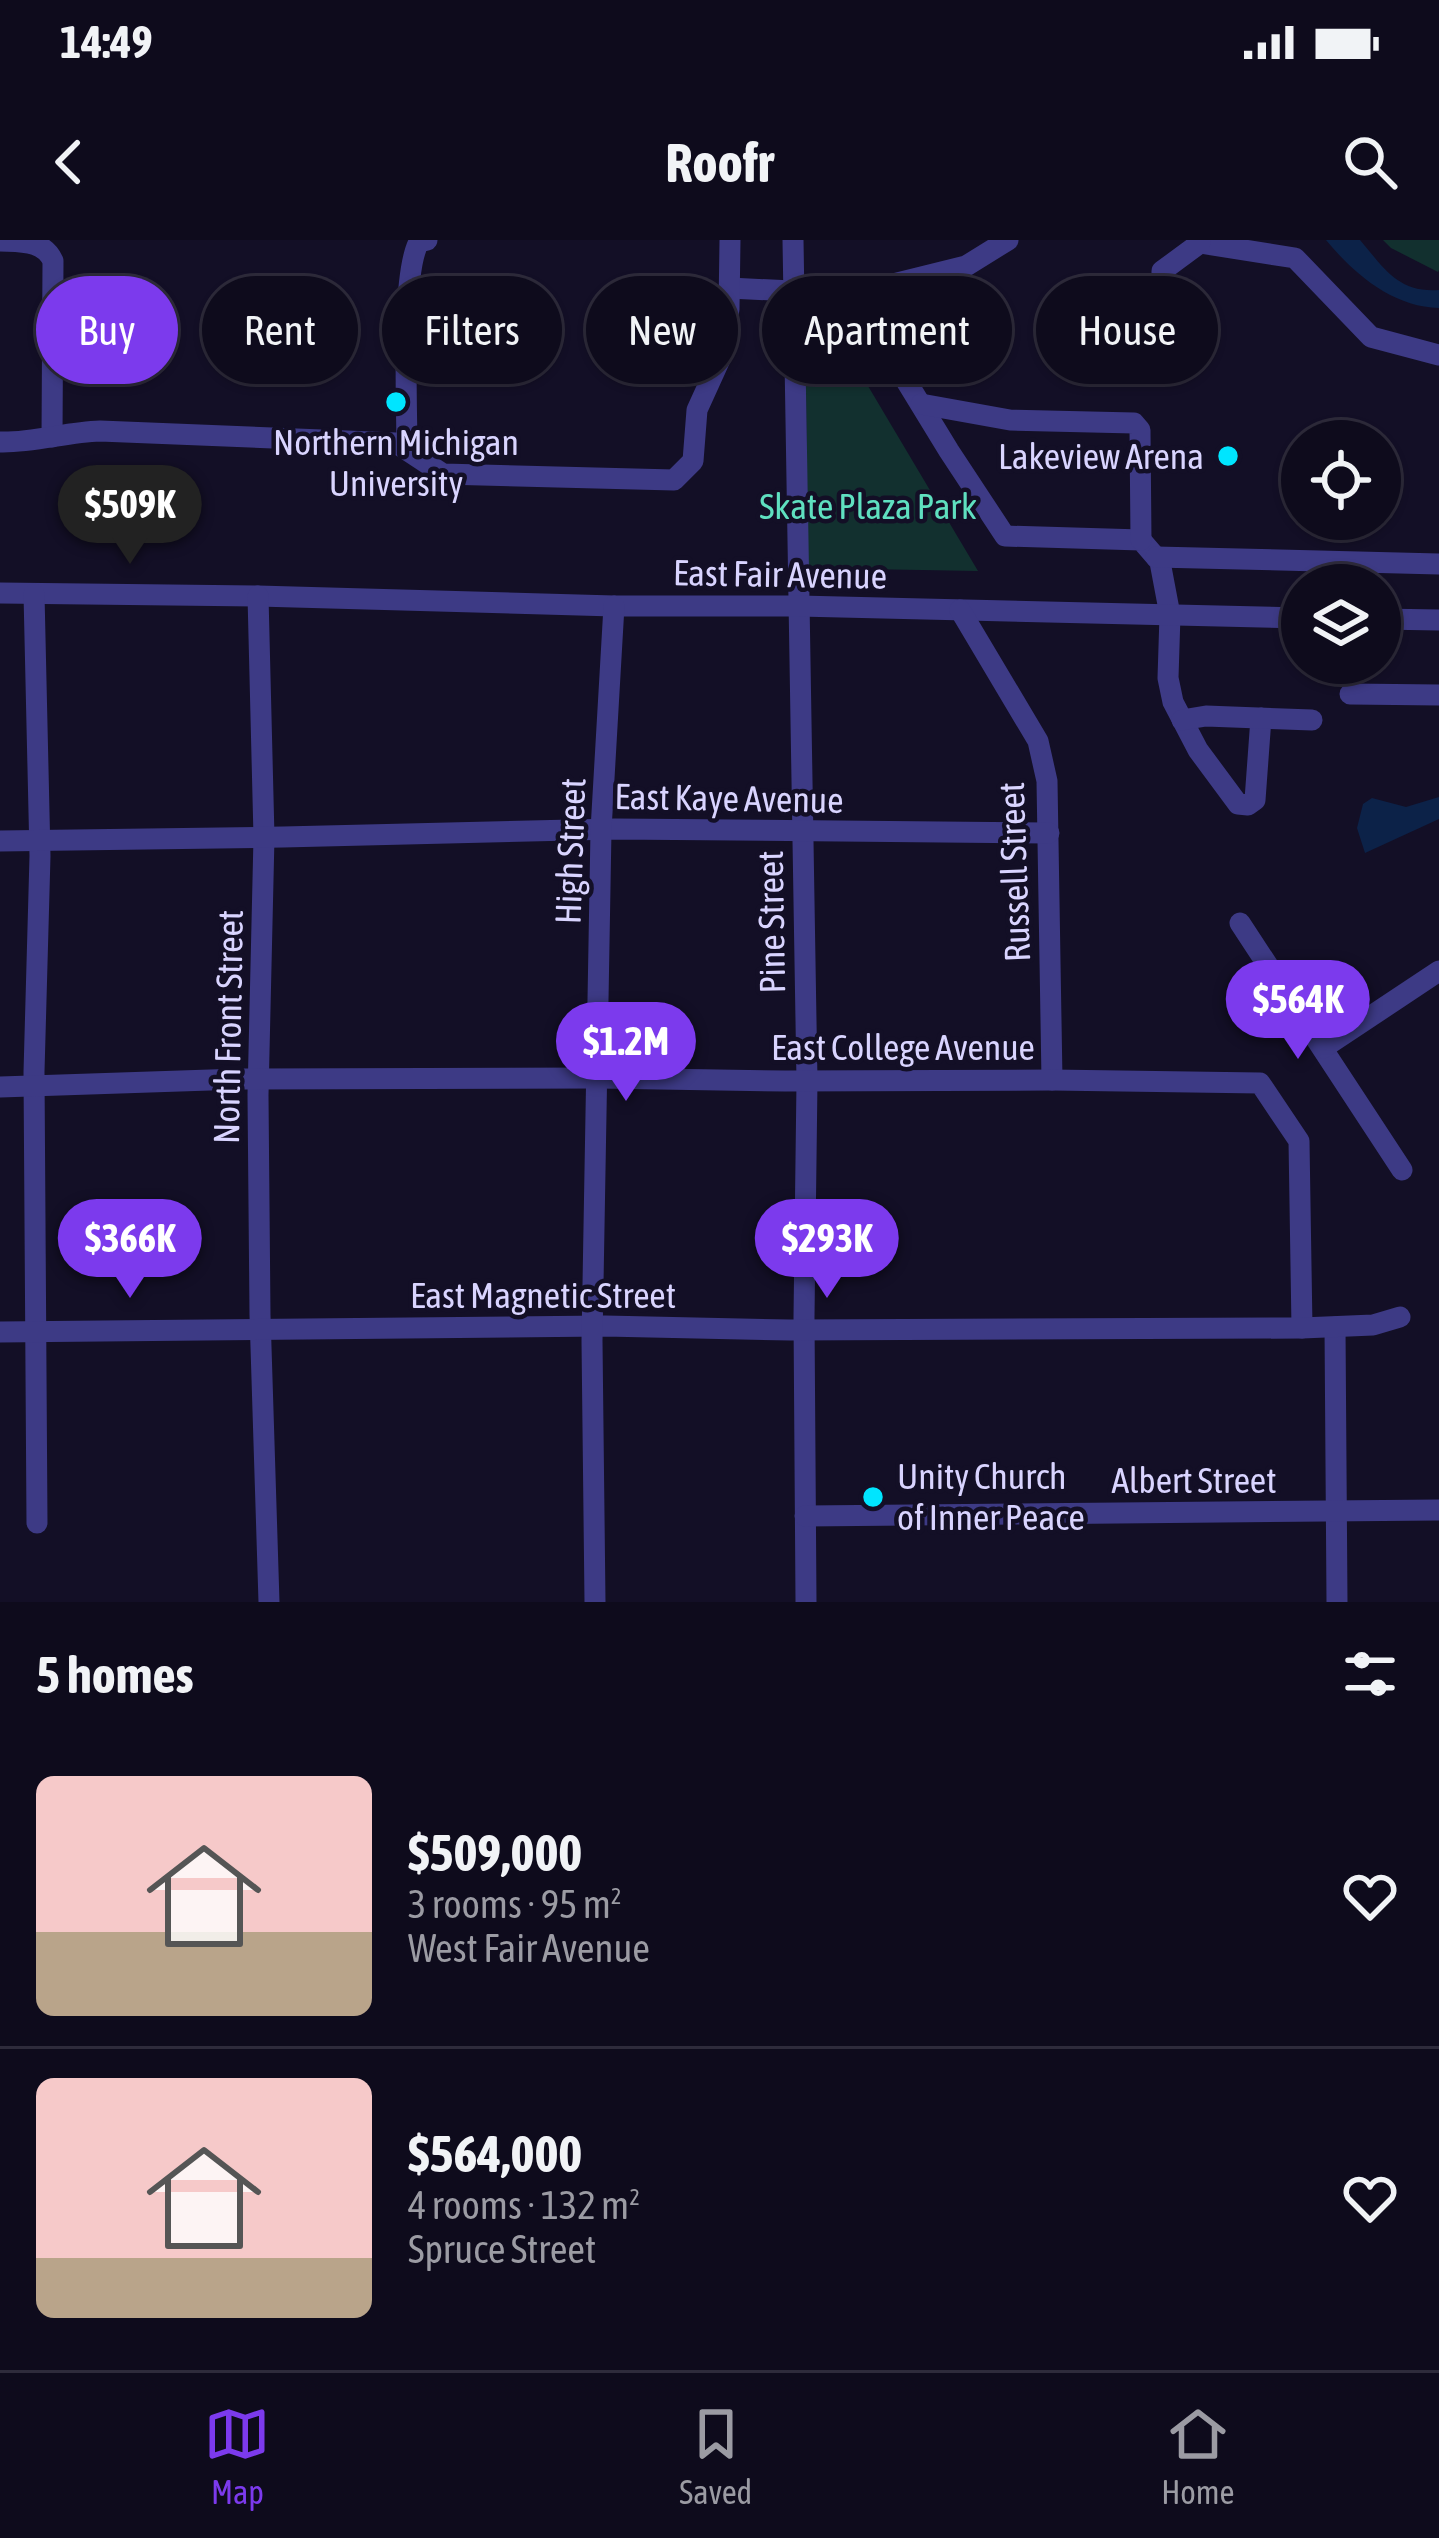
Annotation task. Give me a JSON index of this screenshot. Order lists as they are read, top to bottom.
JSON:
{
  "streets": {
    "street": [
      "East Fair Avenue",
      "East Kaye Avenue",
      "High Street",
      "Russell Street",
      "Pine Street",
      "North Front Street",
      "East College Avenue",
      "East Magnetic Street",
      "Albert Street"
    ]
  },
  "crossings": [
    ["East Fair Avenue", "High Street"],
    ["East Fair Avenue", "Russell Street"],
    ["East Fair Avenue", "Pine Street"],
    ["East Fair Avenue", "North Front Street"],
    ["East Kaye Avenue", "High Street"],
    ["East Kaye Avenue", "Russell Street"],
    ["East Kaye Avenue", "Pine Street"],
    ["East Kaye Avenue", "North Front Street"],
    ["High Street", "East College Avenue"],
    ["High Street", "East Magnetic Street"],
    ["Russell Street", "East College Avenue"],
    ["Pine Street", "East College Avenue"],
    ["Pine Street", "East Magnetic Street"],
    ["Pine Street", "Albert Street"],
    ["North Front Street", "East College Avenue"],
    ["North Front Street", "East Magnetic Street"],
    ["East College Avenue", "East Magnetic Street"]
  ],
  "parks": ["Skate Plaza Park"],
  "places": ["Northern Michigan University", "Lakeview Arena", "Unity Church of Inner Peace"],
  "page": {
    "status": "14:49",
    "header": "Roofr",
    "chip": [
      "Buy",
      "Rent",
      "Filters",
      "New",
      "Apartment",
      "House"
    ],
    "price": [
      "$509K",
      "$564K",
      "$1.2M",
      "$366K",
      "$293K"
    ],
    "heading": "5 homes",
    "list": [
      {
        "name": "$509,000",
        "note": "3 rooms · 95 m² · West Fair Avenue"
      },
      {
        "name": "$564,000",
        "note": "4 rooms · 132 m² · Spruce Street"
      }
    ],
    "tabs": ["Map", "Saved", "Home"]
  }
}
